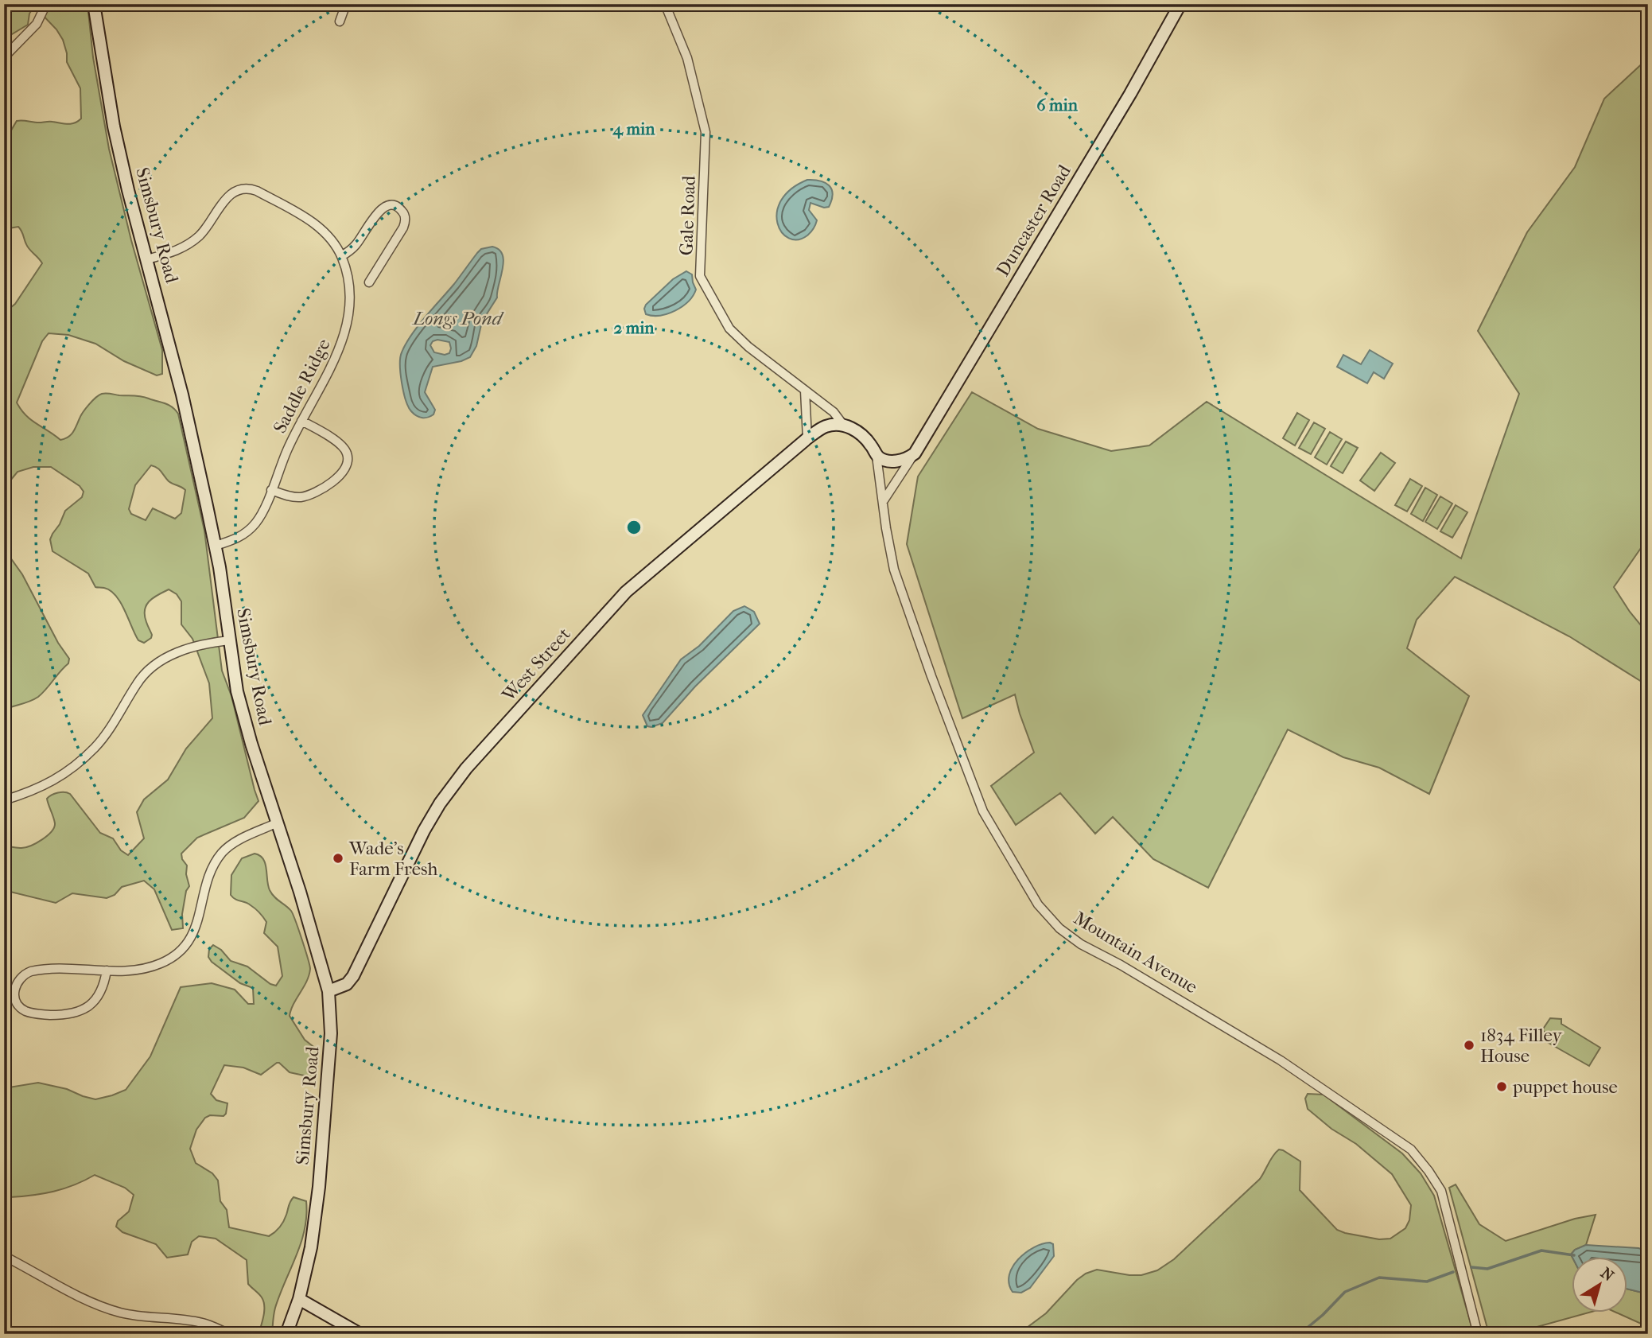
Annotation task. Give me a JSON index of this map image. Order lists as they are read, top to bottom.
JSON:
{
  "streets": {
    "main road": [
      "Duncaster Road",
      "Simsbury Road",
      "West Street",
      "Mountain Avenue"
    ],
    "street": ["Gale Road", "Saddle Ridge"]
  },
  "crossings": [
    ["Gale Road", "West Street"],
    ["Gale Road", "Mountain Avenue"],
    ["Duncaster Road", "Mountain Avenue"],
    ["Simsbury Road", "Saddle Ridge"],
    ["Simsbury Road", "West Street"],
    ["West Street", "Mountain Avenue"]
  ],
  "water": ["Longs Pond"],
  "places": ["Wade's Farm Fresh", "1834 Filley House", "puppet house"],
  "north": "top right",
  "rings": ["6 min", "4 min", "2 min"]
}
